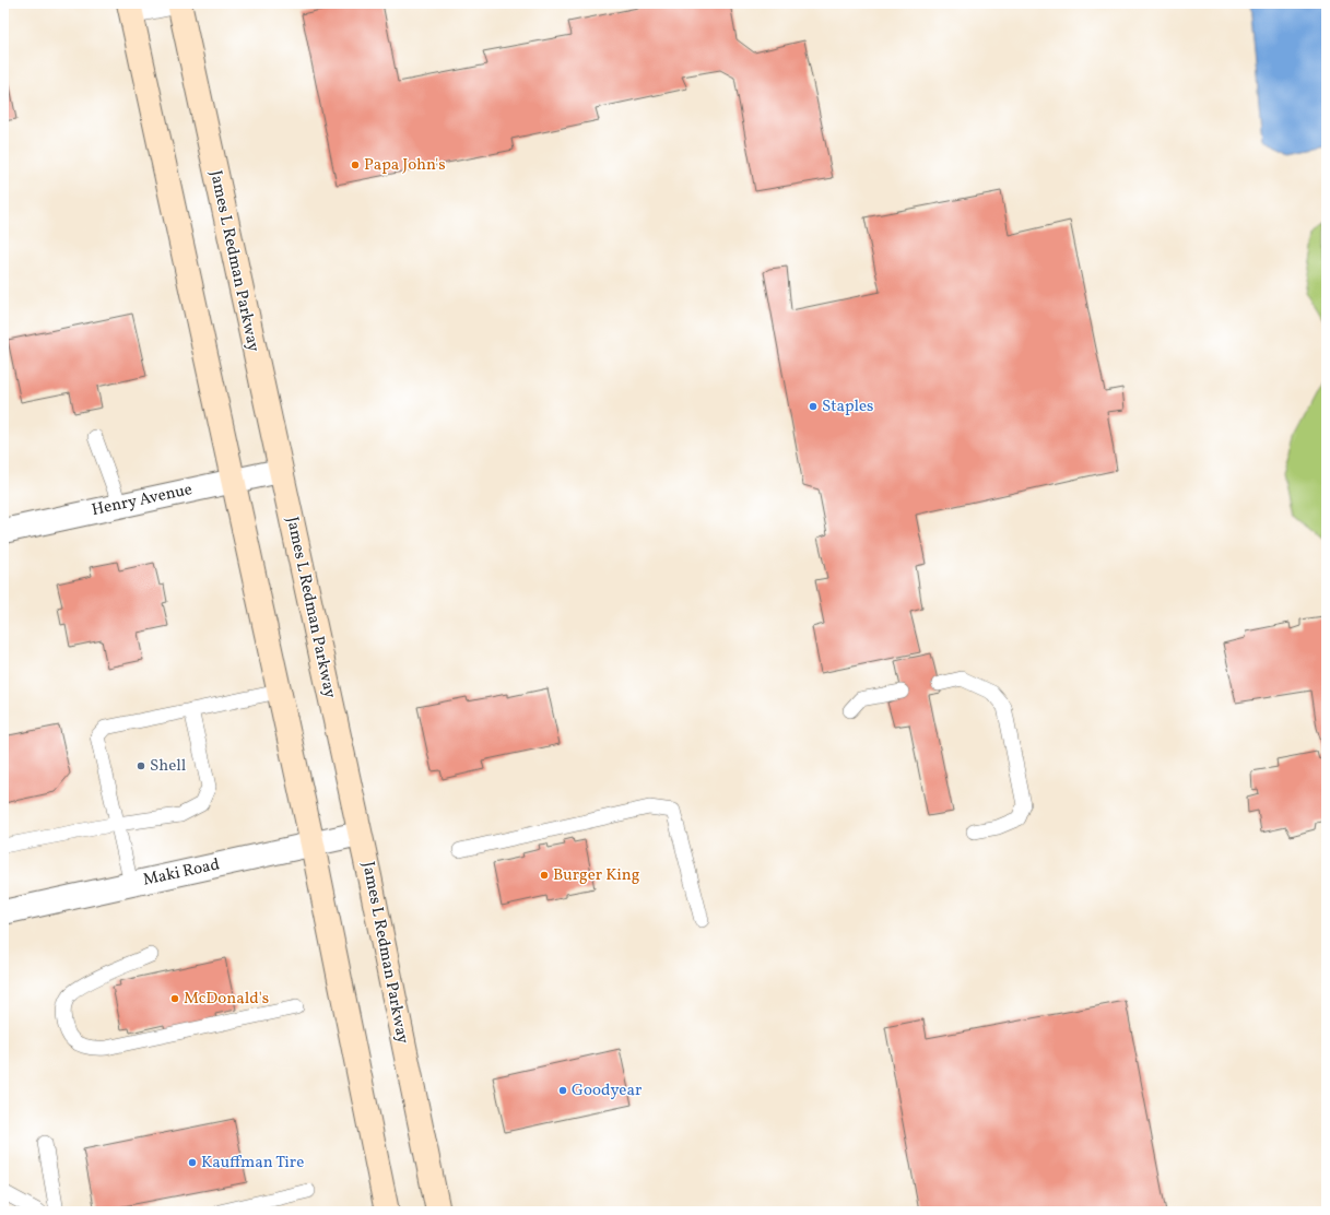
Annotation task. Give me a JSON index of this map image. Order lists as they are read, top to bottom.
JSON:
{
  "streets": {
    "main road": ["James L Redman Parkway"],
    "street": ["Henry Avenue", "Maki Road"]
  },
  "crossings": [
    ["James L Redman Parkway", "Henry Avenue"],
    ["James L Redman Parkway", "Maki Road"]
  ],
  "places": [
    "Papa John's",
    "Staples",
    "Shell",
    "Burger King",
    "McDonald's",
    "Goodyear",
    "Kauffman Tire"
  ]
}
